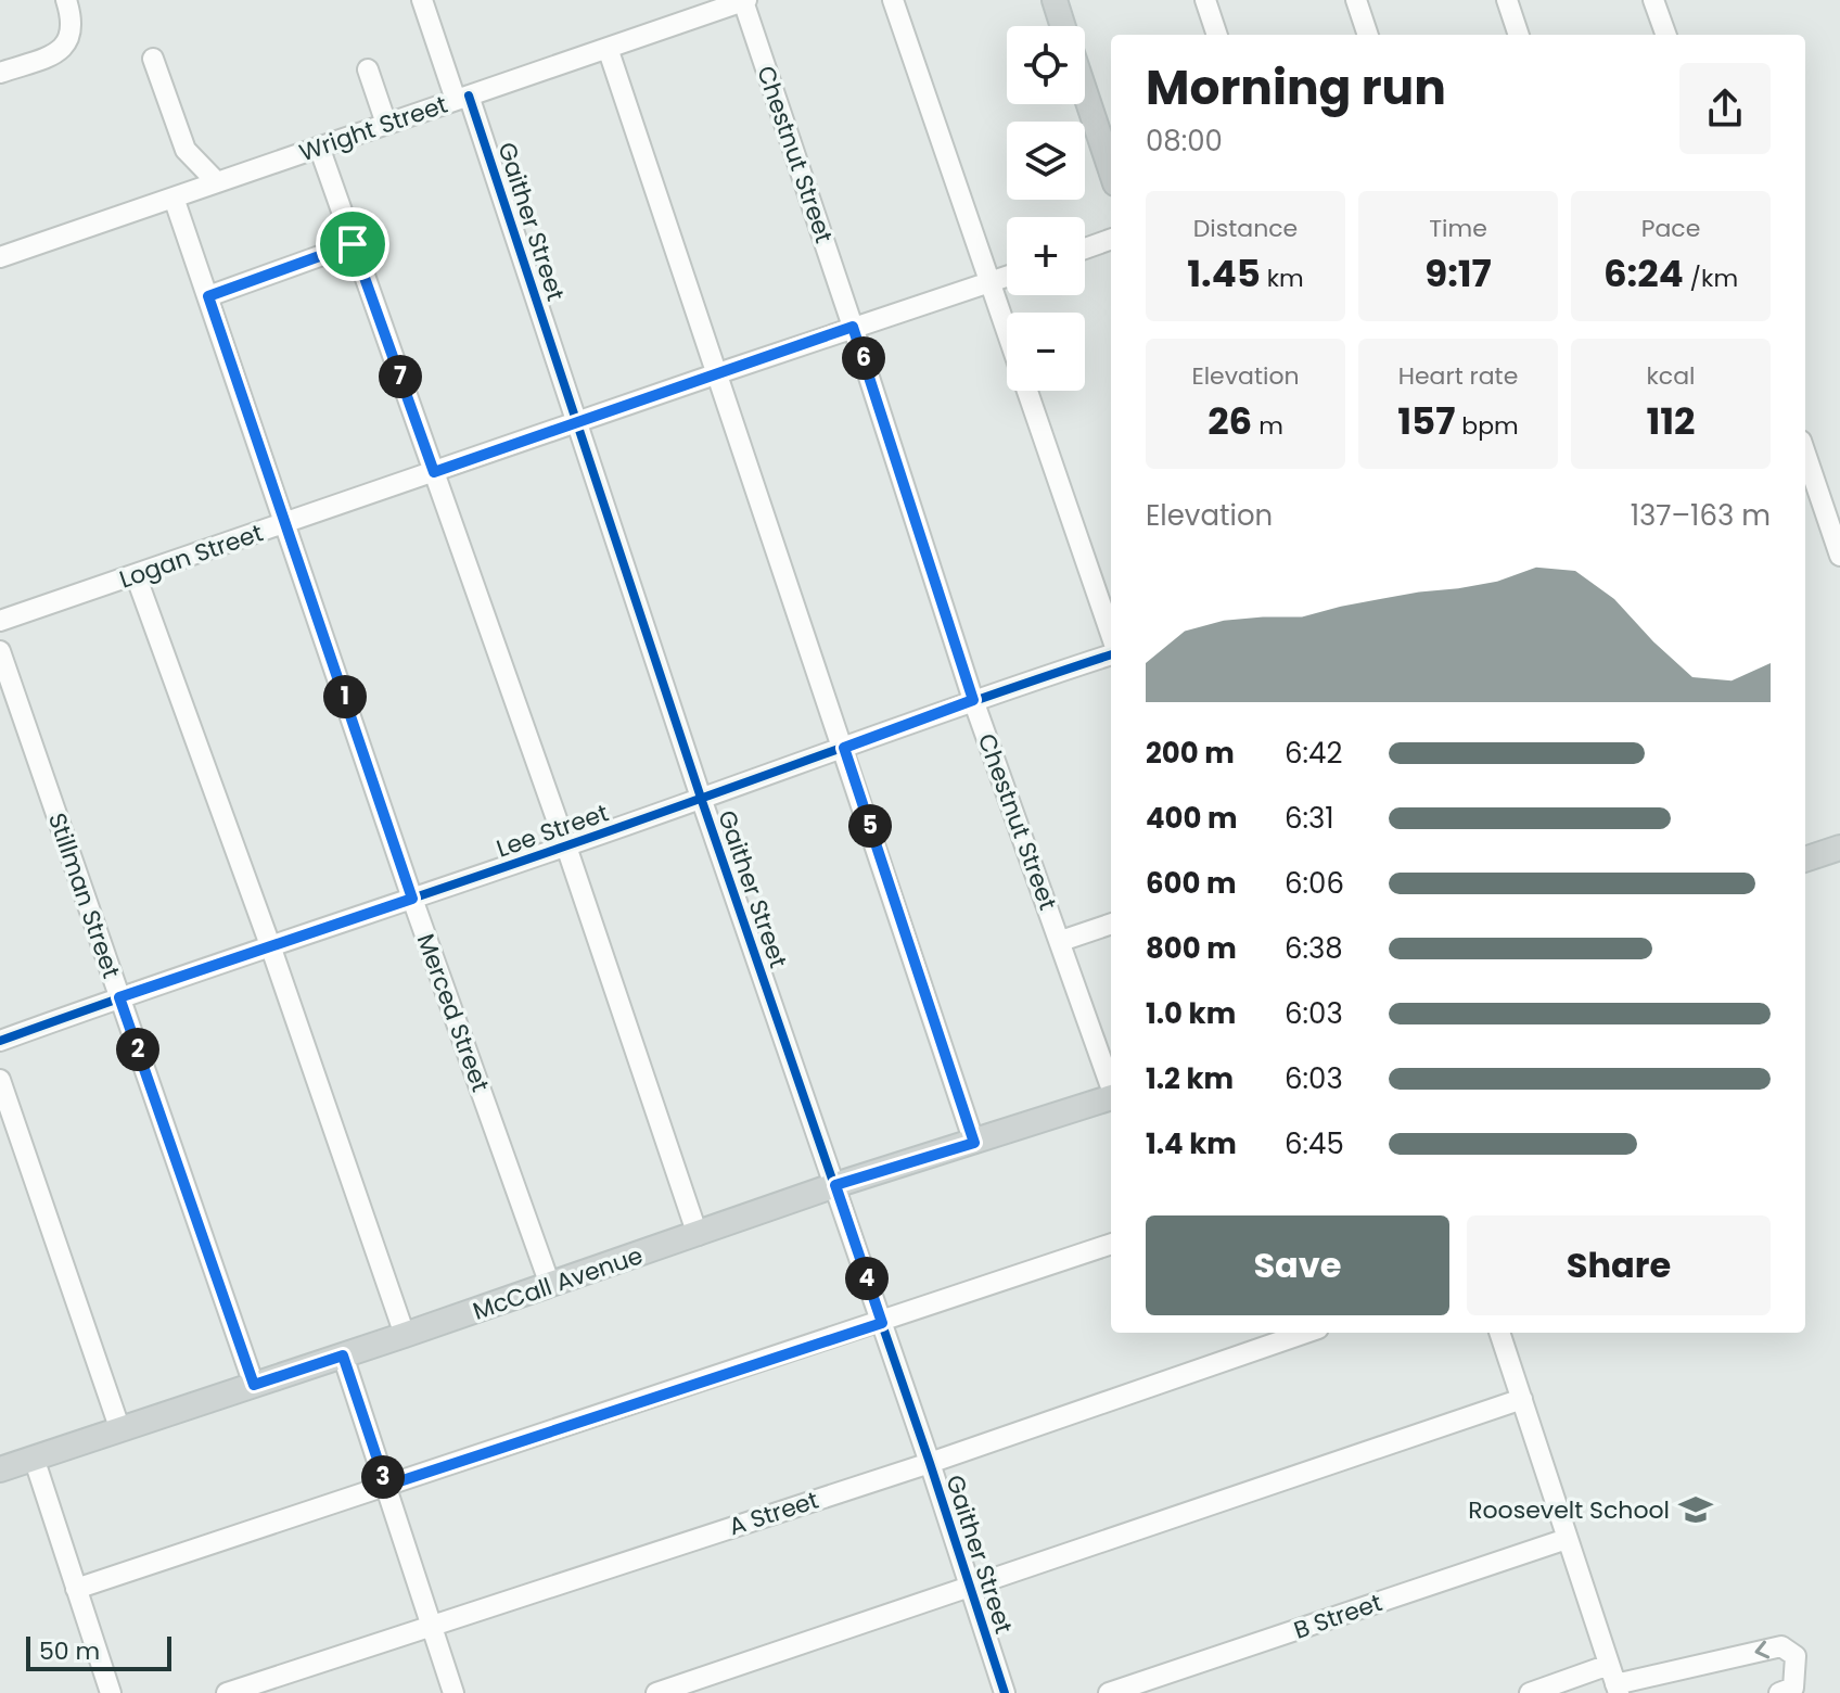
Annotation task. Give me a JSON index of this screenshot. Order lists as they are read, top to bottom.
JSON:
{
  "streets": {
    "main road": ["McCall Avenue"],
    "street": [
      "Wright Street",
      "Chestnut Street",
      "Gaither Street",
      "Logan Street",
      "Lee Street",
      "Stillman Street",
      "Merced Street",
      "A Street",
      "B Street"
    ]
  },
  "crossings": [
    ["Wright Street", "Chestnut Street"],
    ["Wright Street", "Gaither Street"],
    ["Wright Street", "Merced Street"],
    ["Chestnut Street", "Logan Street"],
    ["Chestnut Street", "Lee Street"],
    ["Gaither Street", "Logan Street"],
    ["Gaither Street", "Lee Street"],
    ["Gaither Street", "McCall Avenue"],
    ["Gaither Street", "A Street"],
    ["Logan Street", "Merced Street"],
    ["Lee Street", "Stillman Street"],
    ["Lee Street", "Merced Street"],
    ["Stillman Street", "McCall Avenue"],
    ["Merced Street", "McCall Avenue"]
  ],
  "places": {
    "school or university": ["Roosevelt School"]
  },
  "scale_bar": "50 m",
  "page": {
    "map_buttons": ["+", "−"],
    "heading": ["Morning run", "08:00"],
    "stats": [
      ["Distance", "1.45 km"],
      ["Time", "9:17"],
      ["Pace", "6:24 /km"],
      ["Elevation", "26 m"],
      ["Heart rate", "157 bpm"],
      ["kcal", "112"]
    ],
    "pins": [
      "6",
      "7",
      "1",
      "5",
      "2",
      "4",
      "3"
    ],
    "chart": ["Elevation", "137–163 m"],
    "list": [
      {
        "name": "200 m",
        "note": "6:42"
      },
      {
        "name": "400 m",
        "note": "6:31"
      },
      {
        "name": "600 m",
        "note": "6:06"
      },
      {
        "name": "800 m",
        "note": "6:38"
      },
      {
        "name": "1.0 km",
        "note": "6:03"
      },
      {
        "name": "1.2 km",
        "note": "6:03"
      },
      {
        "name": "1.4 km",
        "note": "6:45"
      }
    ],
    "buttons": ["Save", "Share"],
    "scale": "50 m"
  }
}
